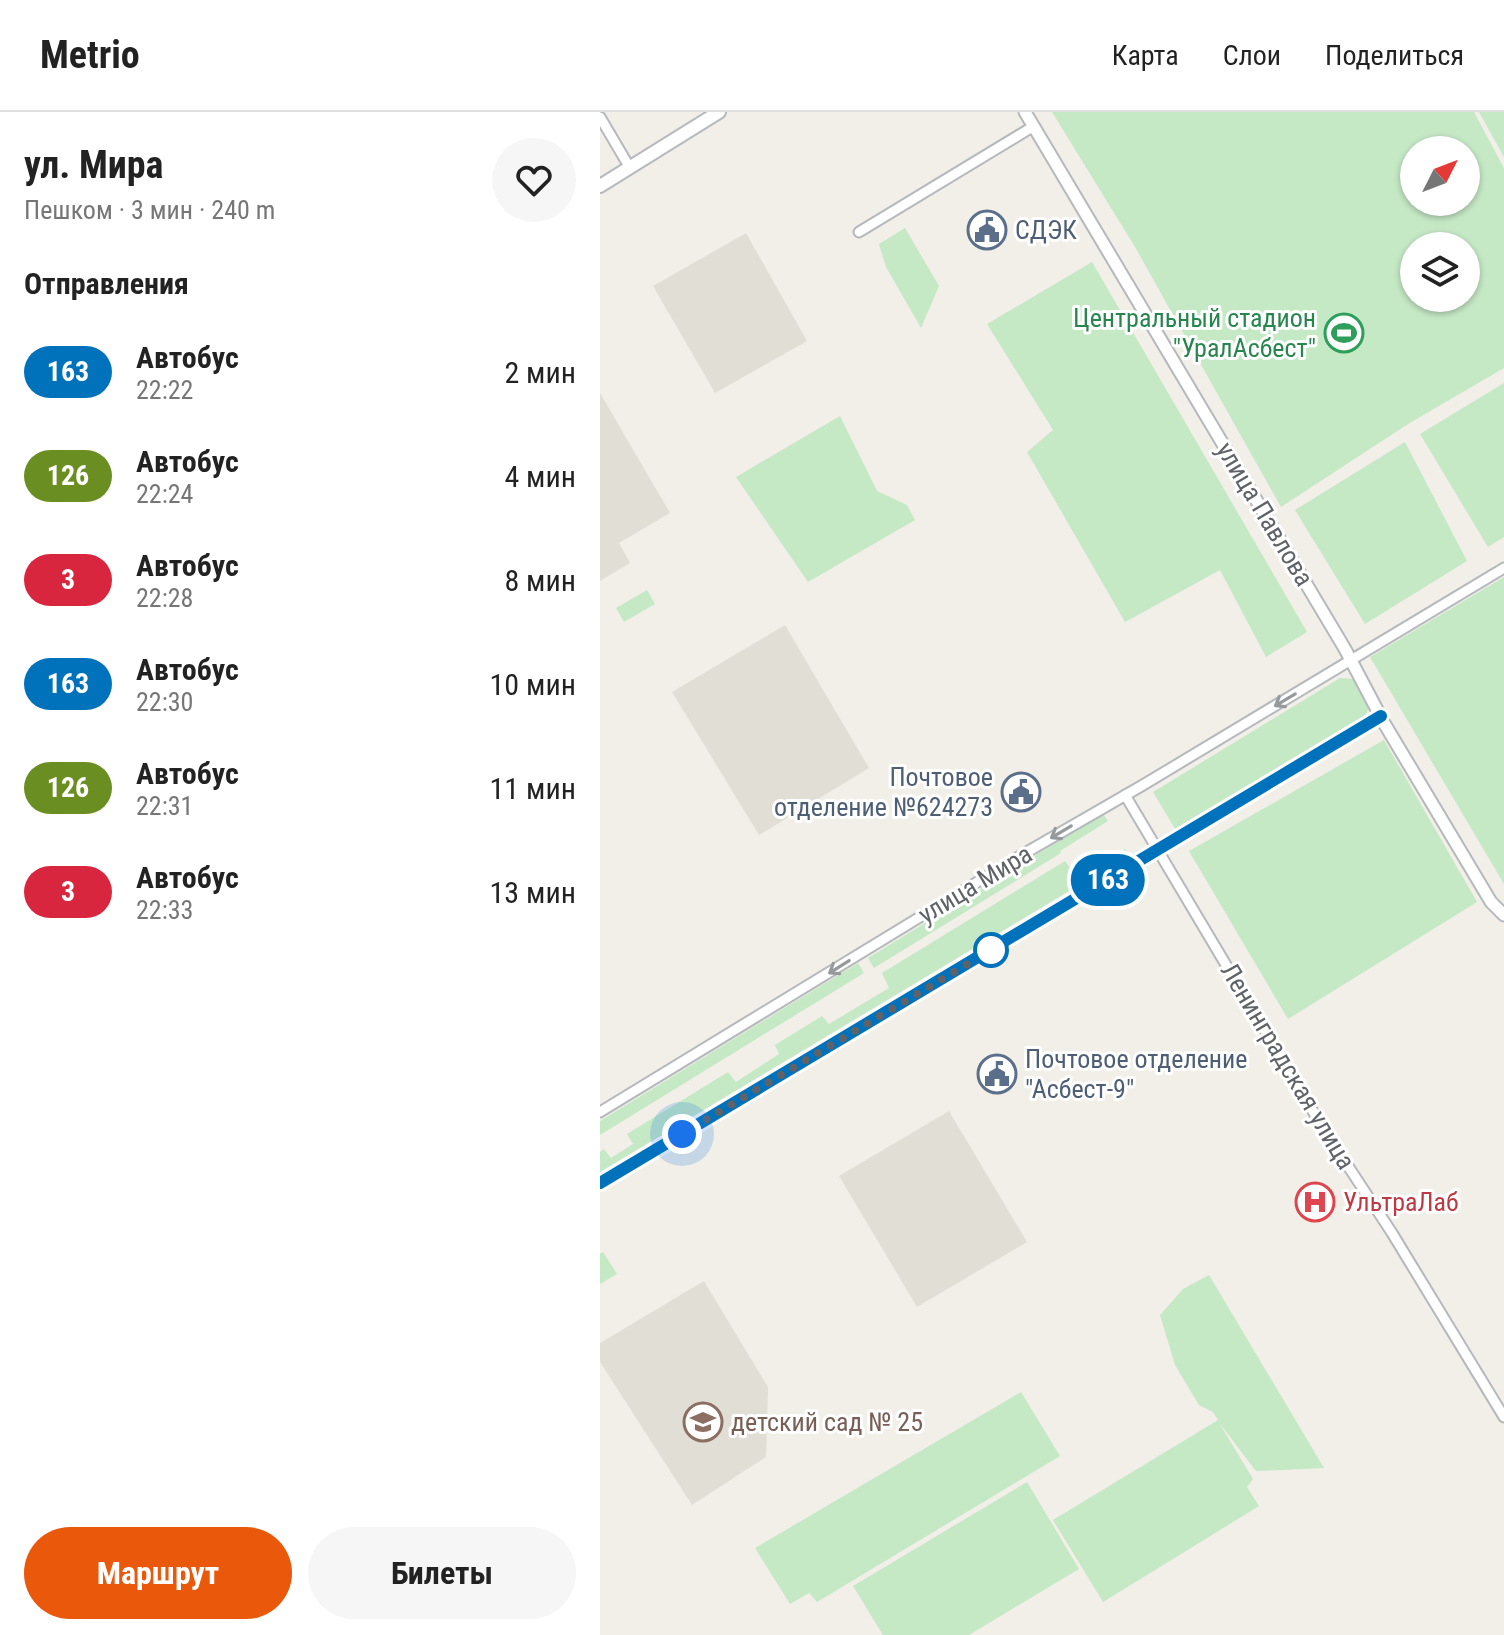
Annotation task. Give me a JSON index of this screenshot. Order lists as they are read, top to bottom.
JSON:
{
  "streets": {
    "street": ["улица Павлова", "улица Мира", "Ленинградская улица"]
  },
  "crossings": [
    ["улица Павлова", "улица Мира"],
    ["улица Мира", "Ленинградская улица"]
  ],
  "places": {
    "public building": ["СДЭК", "Почтовое отделение №624273", "Почтовое отделение \"Асбест-9\""],
    "sports": ["Центральный стадион \"УралАсбест\""],
    "hospital": ["УльтраЛаб"],
    "school or university": ["детский сад № 25"]
  },
  "lines": ["bus line 163"],
  "north": "top right",
  "page": {
    "header": "Metrio",
    "nav": ["Карта", "Слои", "Поделиться"],
    "heading": [
      ["ул. Мира", "Пешком · 3 мин · 240 m"],
      "Отправления"
    ],
    "on_map": "163",
    "list": [
      {
        "mark": "163",
        "name": "Автобус",
        "note": "22:22",
        "value": "2 мин"
      },
      {
        "mark": "126",
        "name": "Автобус",
        "note": "22:24",
        "value": "4 мин"
      },
      {
        "mark": "3",
        "name": "Автобус",
        "note": "22:28",
        "value": "8 мин"
      },
      {
        "mark": "163",
        "name": "Автобус",
        "note": "22:30",
        "value": "10 мин"
      },
      {
        "mark": "126",
        "name": "Автобус",
        "note": "22:31",
        "value": "11 мин"
      },
      {
        "mark": "3",
        "name": "Автобус",
        "note": "22:33",
        "value": "13 мин"
      }
    ],
    "buttons": ["Маршрут", "Билеты"]
  }
}
